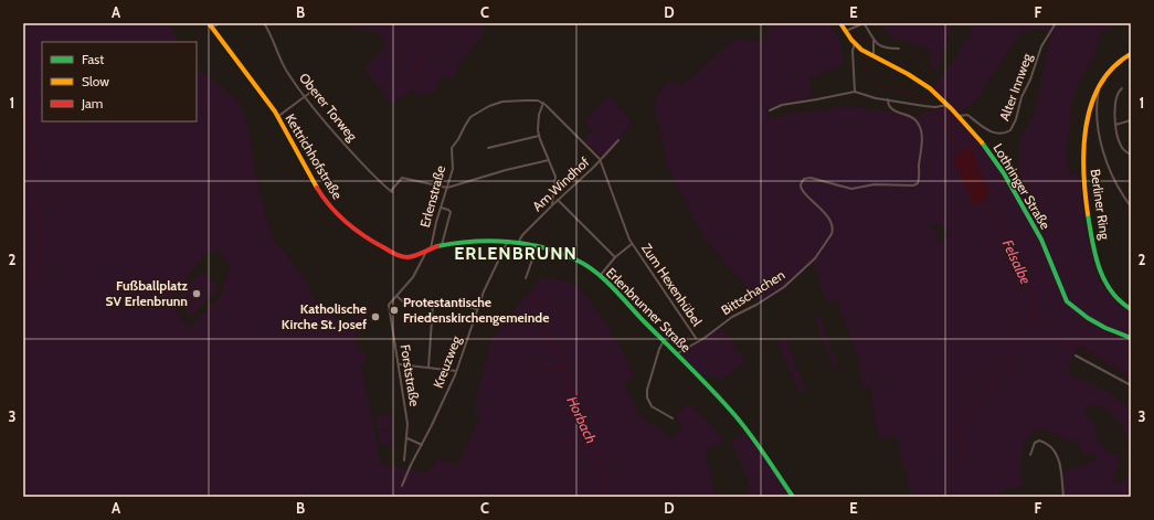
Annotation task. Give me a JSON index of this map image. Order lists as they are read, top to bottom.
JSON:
{
  "streets": {
    "street": [
      "Alter Innweg",
      "Oberer Torweg",
      "Kettrichhofstraße",
      "Am Windhof",
      "Lothringer Straße",
      "Erlenstraße",
      "Berliner Ring",
      "Zum Hexenhübel",
      "Bittschachen",
      "Erlenbrunner Straße",
      "Kreuzweg",
      "Forststraße"
    ]
  },
  "crossings": [
    ["Alter Innweg", "Lothringer Straße"],
    ["Oberer Torweg", "Erlenstraße"],
    ["Kettrichhofstraße", "Erlenstraße"],
    ["Kettrichhofstraße", "Erlenbrunner Straße"],
    ["Kettrichhofstraße", "Forststraße"],
    ["Am Windhof", "Zum Hexenhübel"],
    ["Am Windhof", "Erlenbrunner Straße"],
    ["Erlenstraße", "Erlenbrunner Straße"],
    ["Erlenstraße", "Forststraße"],
    ["Bittschachen", "Erlenbrunner Straße"],
    ["Erlenbrunner Straße", "Kreuzweg"],
    ["Erlenbrunner Straße", "Forststraße"]
  ],
  "districts": ["ERLENBRUNN"],
  "water": ["Felsalbe", "Horbach"],
  "places": ["Fußballplatz SV Erlenbrunn", "Protestantische Friedenskirchengemeinde", "Katholische Kirche St. Josef"],
  "legend": ["Fast", "Slow", "Jam"],
  "grid": {
    "columns": [
      "A",
      "B",
      "C",
      "D",
      "E",
      "F"
    ],
    "rows": ["1", "2", "3"]
  }
}
